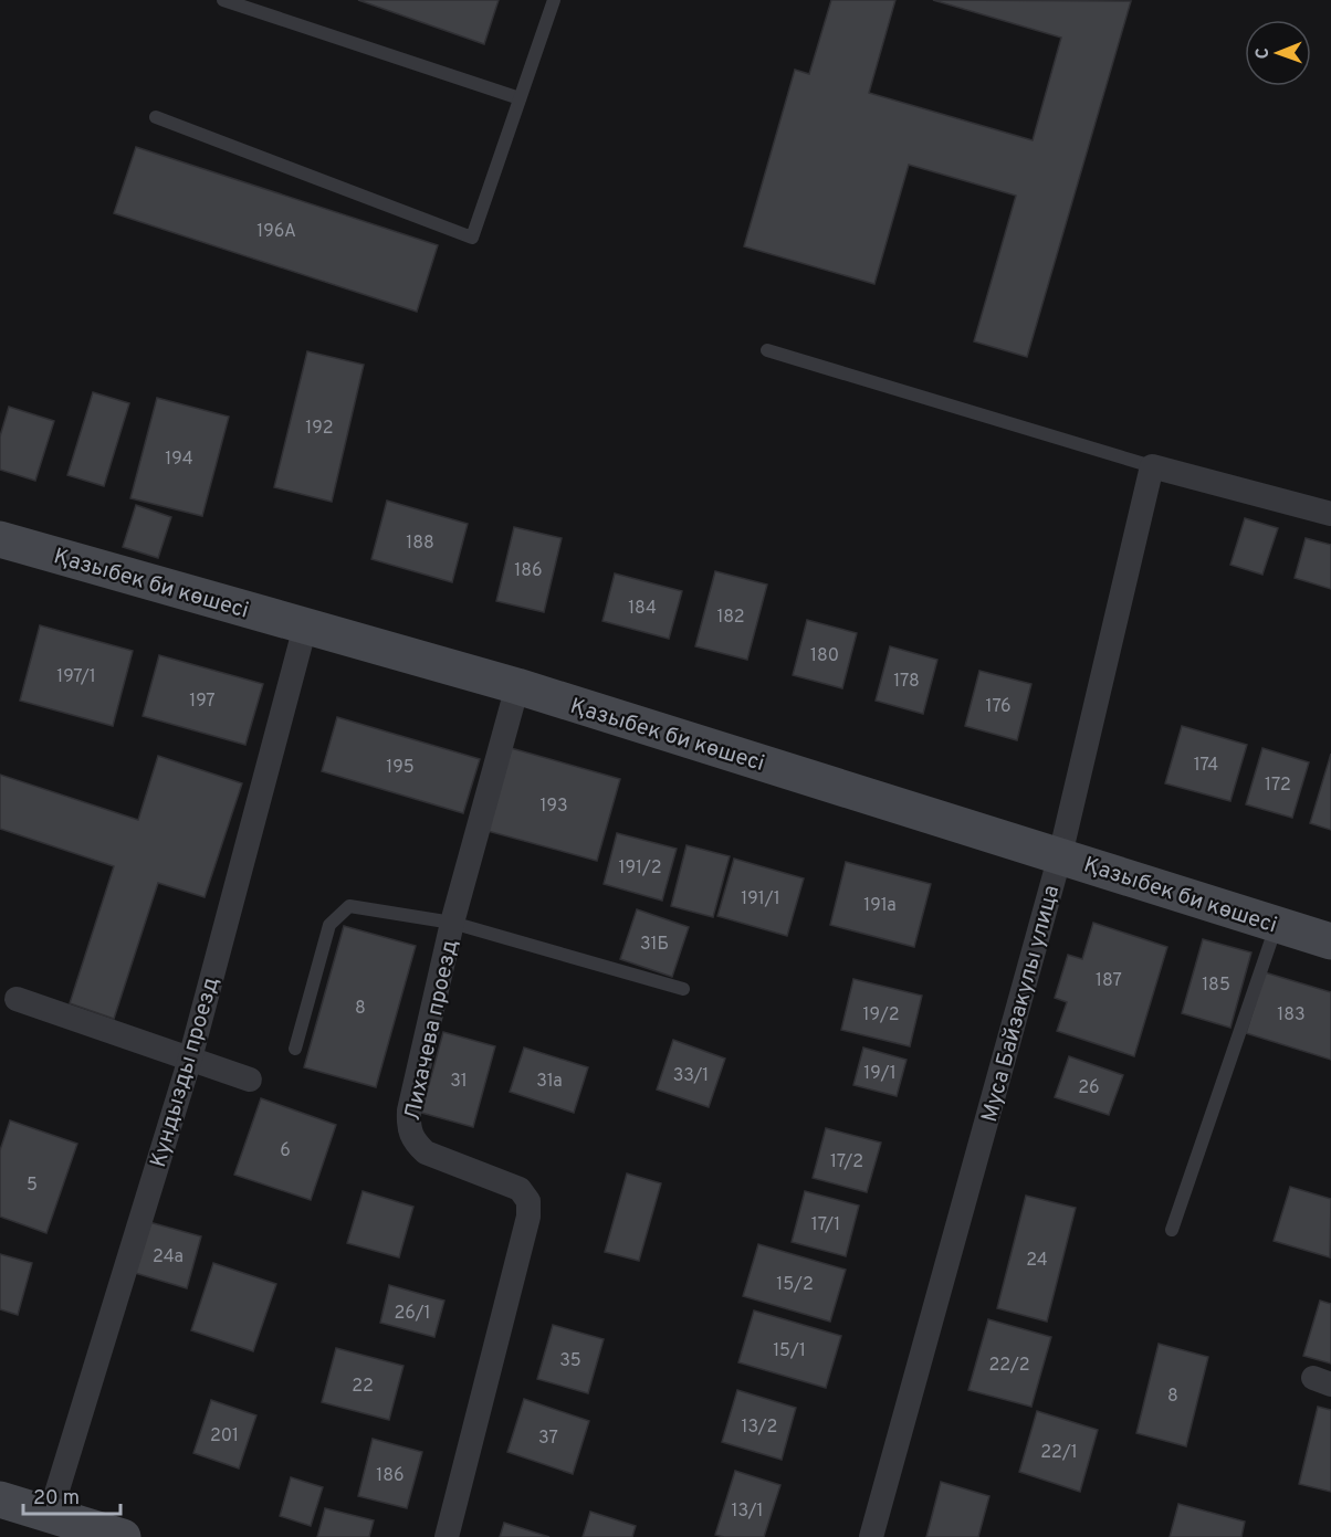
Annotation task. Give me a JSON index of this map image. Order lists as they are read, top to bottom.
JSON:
{
  "streets": {
    "main road": ["Қазыбек би көшесі"],
    "street": ["Муса Байзакулы улица", "Лихачева проезд", "Кундызды проезд"]
  },
  "crossings": [
    ["Қазыбек би көшесі", "Муса Байзакулы улица"],
    ["Қазыбек би көшесі", "Лихачева проезд"],
    ["Қазыбек би көшесі", "Кундызды проезд"]
  ],
  "house_numbers": [
    "196А",
    "192",
    "194",
    "188",
    "186",
    "184",
    "182",
    "180",
    "197/1",
    "178",
    "197",
    "176",
    "174",
    "195",
    "172",
    "193",
    "191/2",
    "191/1",
    "191а",
    "31Б",
    "187",
    "185",
    "8",
    "19/2",
    "183",
    "19/1",
    "33/1",
    "31",
    "31а",
    "26",
    "6",
    "17/2",
    "5",
    "17/1",
    "24а",
    "24",
    "15/2",
    "26/1",
    "15/1",
    "35",
    "22/2",
    "22",
    "8",
    "13/2",
    "201",
    "37",
    "22/1",
    "186",
    "13/1"
  ],
  "scale_bar": "20 m",
  "north": "left"
}
